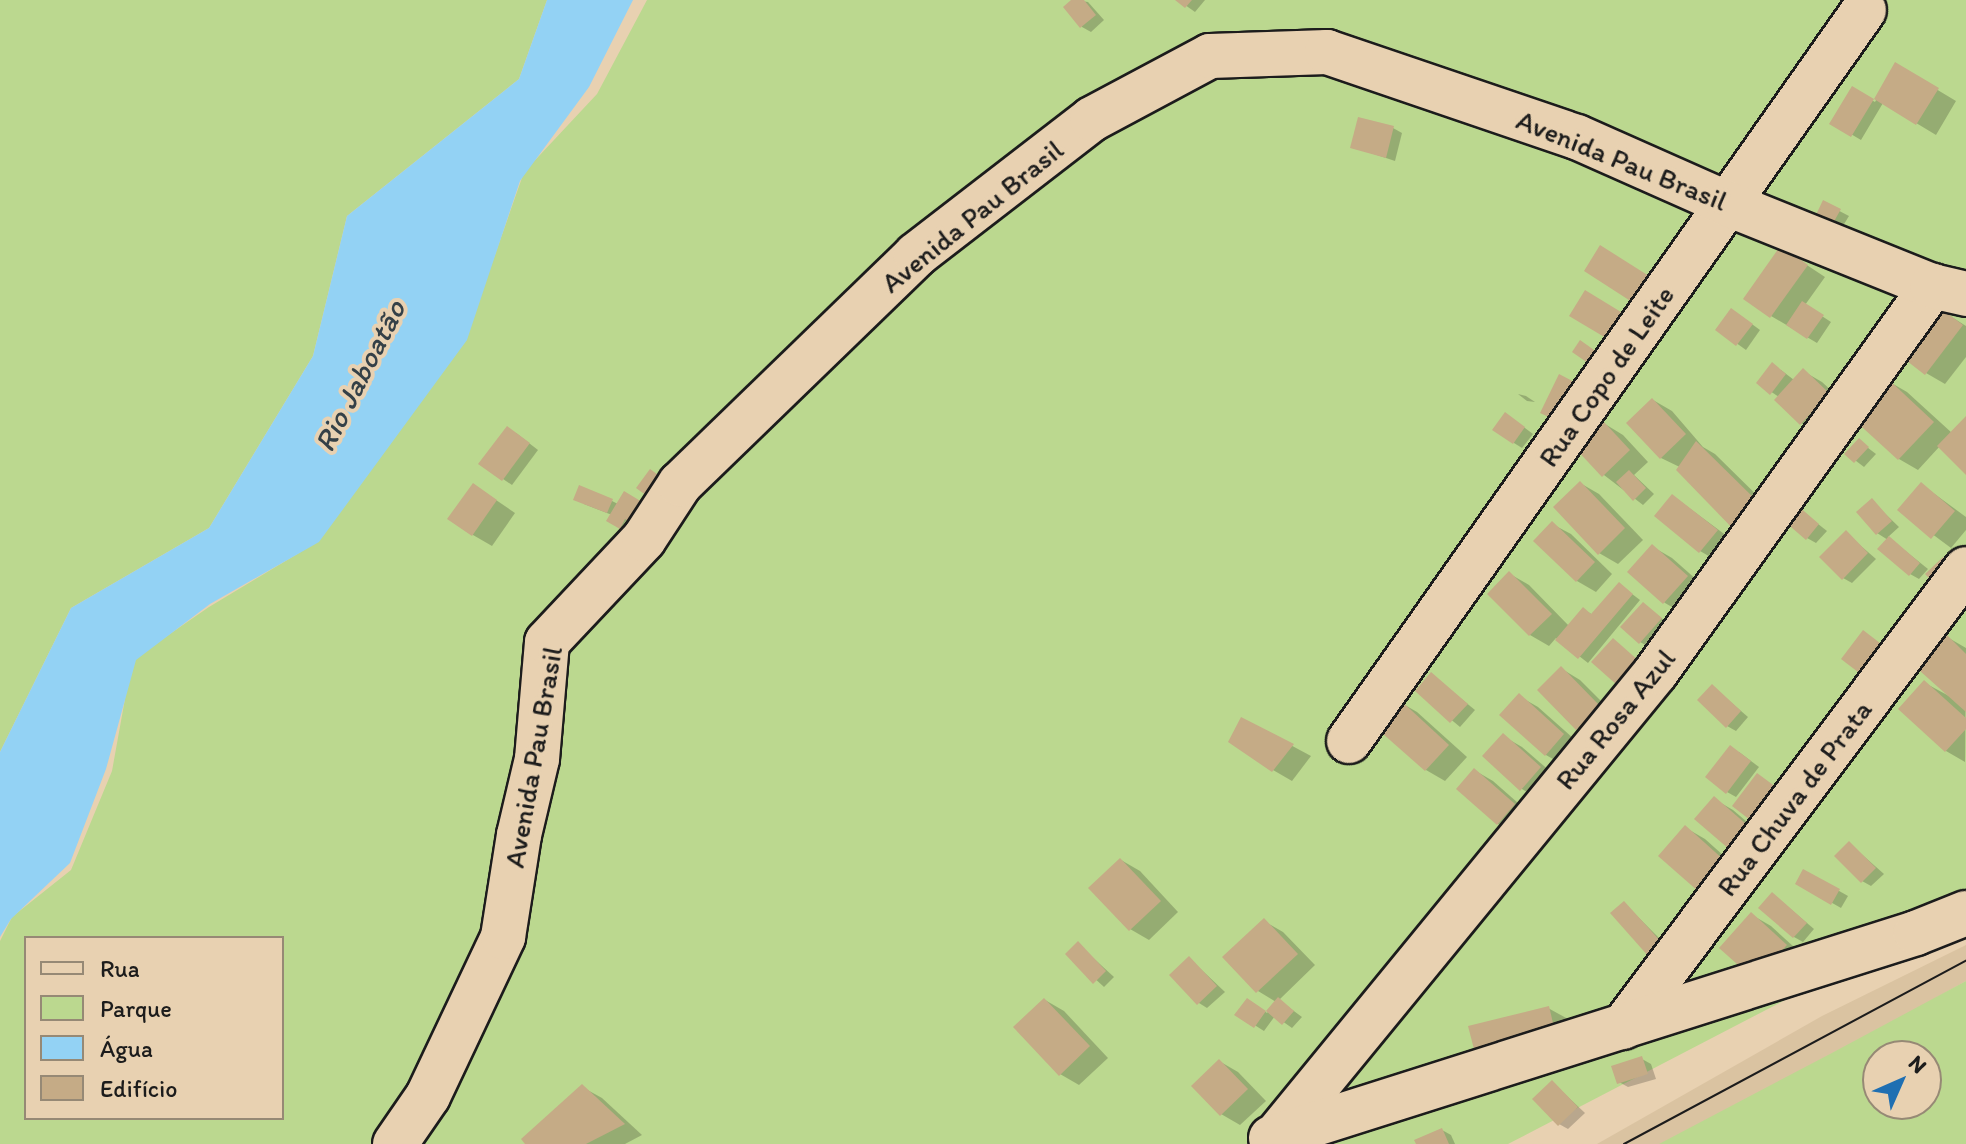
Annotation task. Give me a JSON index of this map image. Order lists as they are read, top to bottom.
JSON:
{
  "streets": {
    "street": [
      "Avenida Pau Brasil",
      "Rua Copo de Leite",
      "Rua Rosa Azul",
      "Rua Chuva de Prata"
    ]
  },
  "crossings": [
    ["Avenida Pau Brasil", "Rua Copo de Leite"],
    ["Avenida Pau Brasil", "Rua Rosa Azul"]
  ],
  "water": ["Rio Jaboatão"],
  "legend": [
    "Rua",
    "Parque",
    "Água",
    "Edifício"
  ],
  "north": "top right"
}
